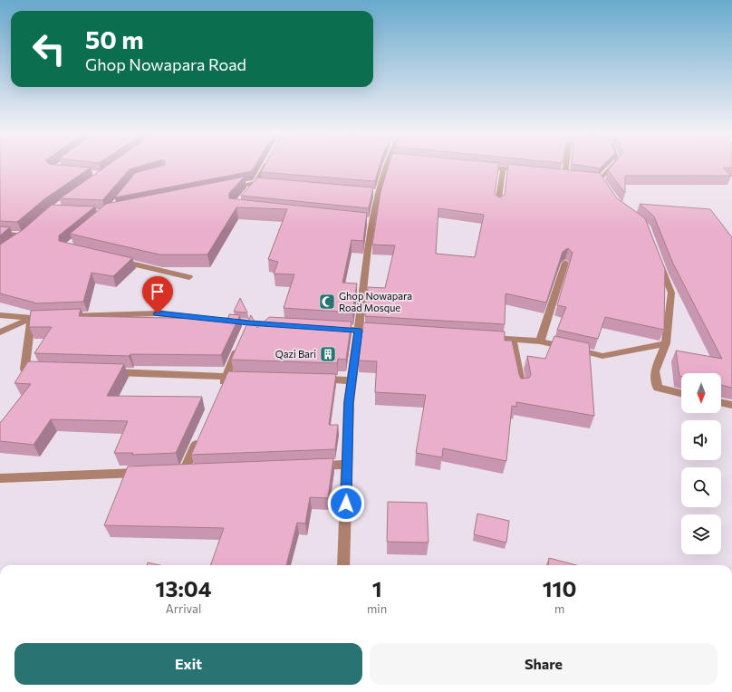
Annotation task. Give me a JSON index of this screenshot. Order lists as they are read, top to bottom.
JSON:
{
  "places": {
    "mosque": ["Ghop Nowapara Road Mosque"],
    "building": ["Qazi Bari"]
  },
  "north": "bottom",
  "page": {
    "turn": ["50 m", "Ghop Nowapara Road"],
    "eta": [
      "13:04",
      "Arrival",
      "1",
      "min",
      "110",
      "m"
    ],
    "buttons": ["Exit", "Share"]
  }
}
